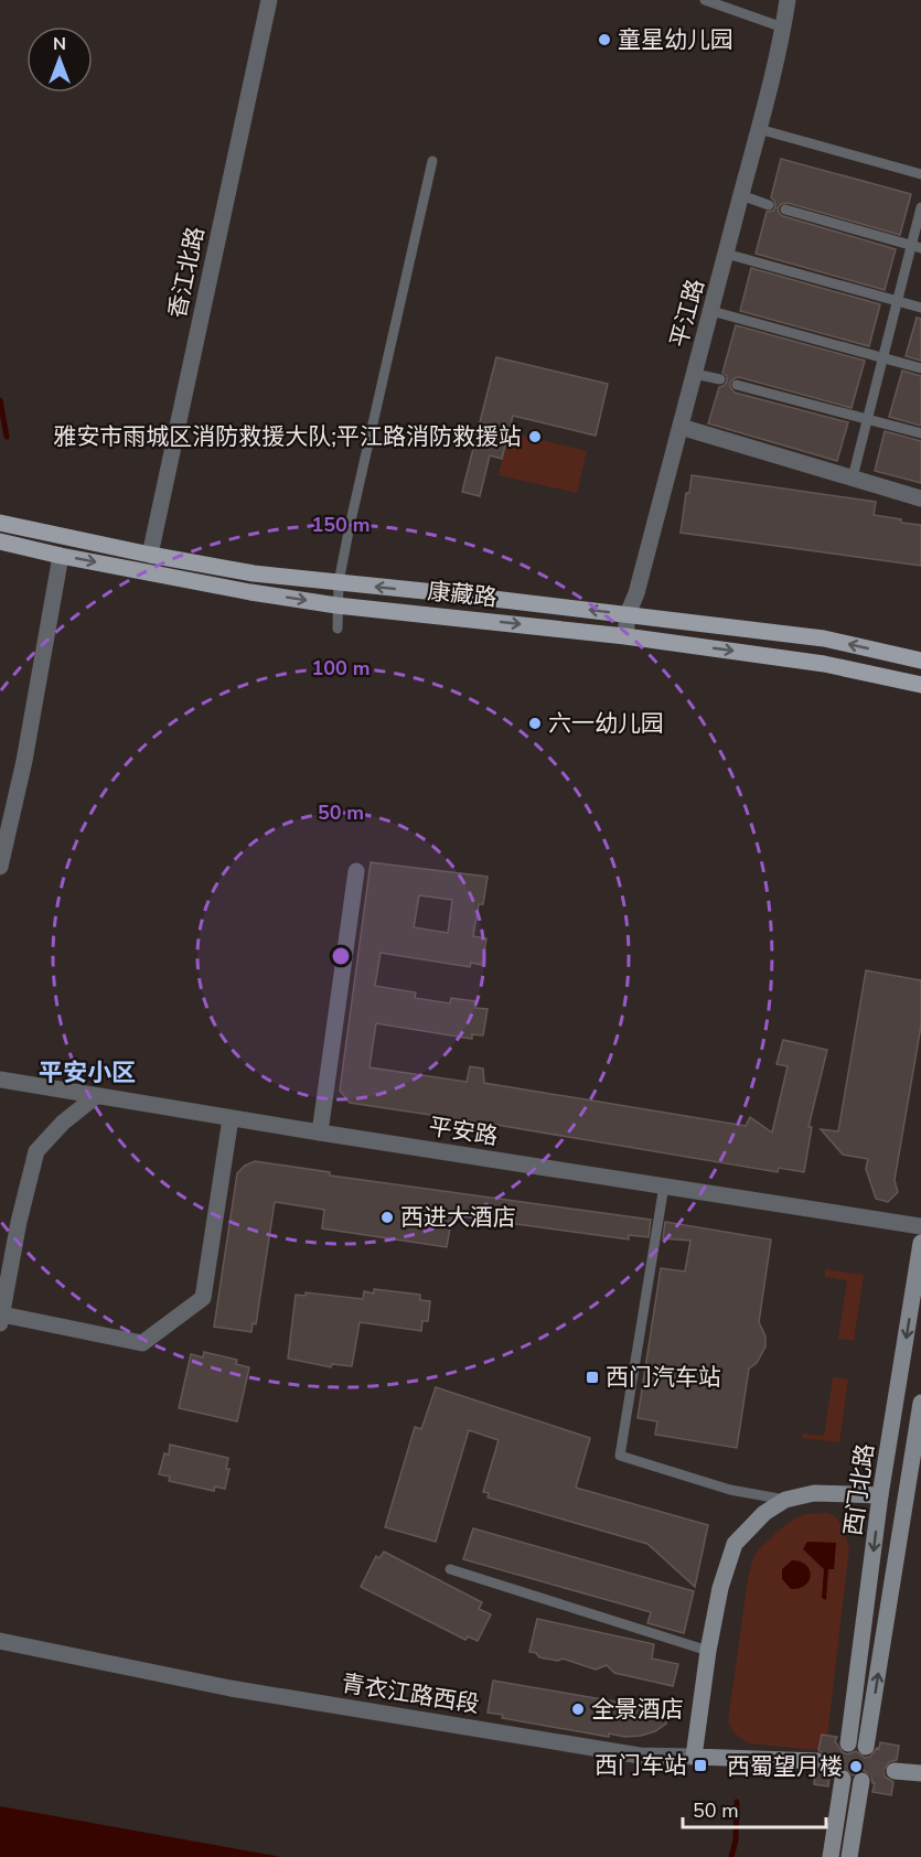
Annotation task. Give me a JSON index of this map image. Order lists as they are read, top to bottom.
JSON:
{
  "streets": {
    "main road": ["康藏路", "西门北路", "青衣江路西段"],
    "street": ["香江北路", "平江路", "平安路"]
  },
  "crossings": [
    ["香江北路", "康藏路"],
    ["平江路", "康藏路"]
  ],
  "districts": ["平安小区"],
  "places": {
    "other": [
      "童星幼儿园",
      "雅安市雨城区消防救援大队;平江路消防救援站",
      "六一幼儿园",
      "西进大酒店",
      "全景酒店",
      "西蜀望月楼"
    ],
    "transit": ["西门汽车站", "西门车站"]
  },
  "scale_bar": "50 m",
  "north": "top",
  "rings": ["150 m", "100 m", "50 m"]
}
